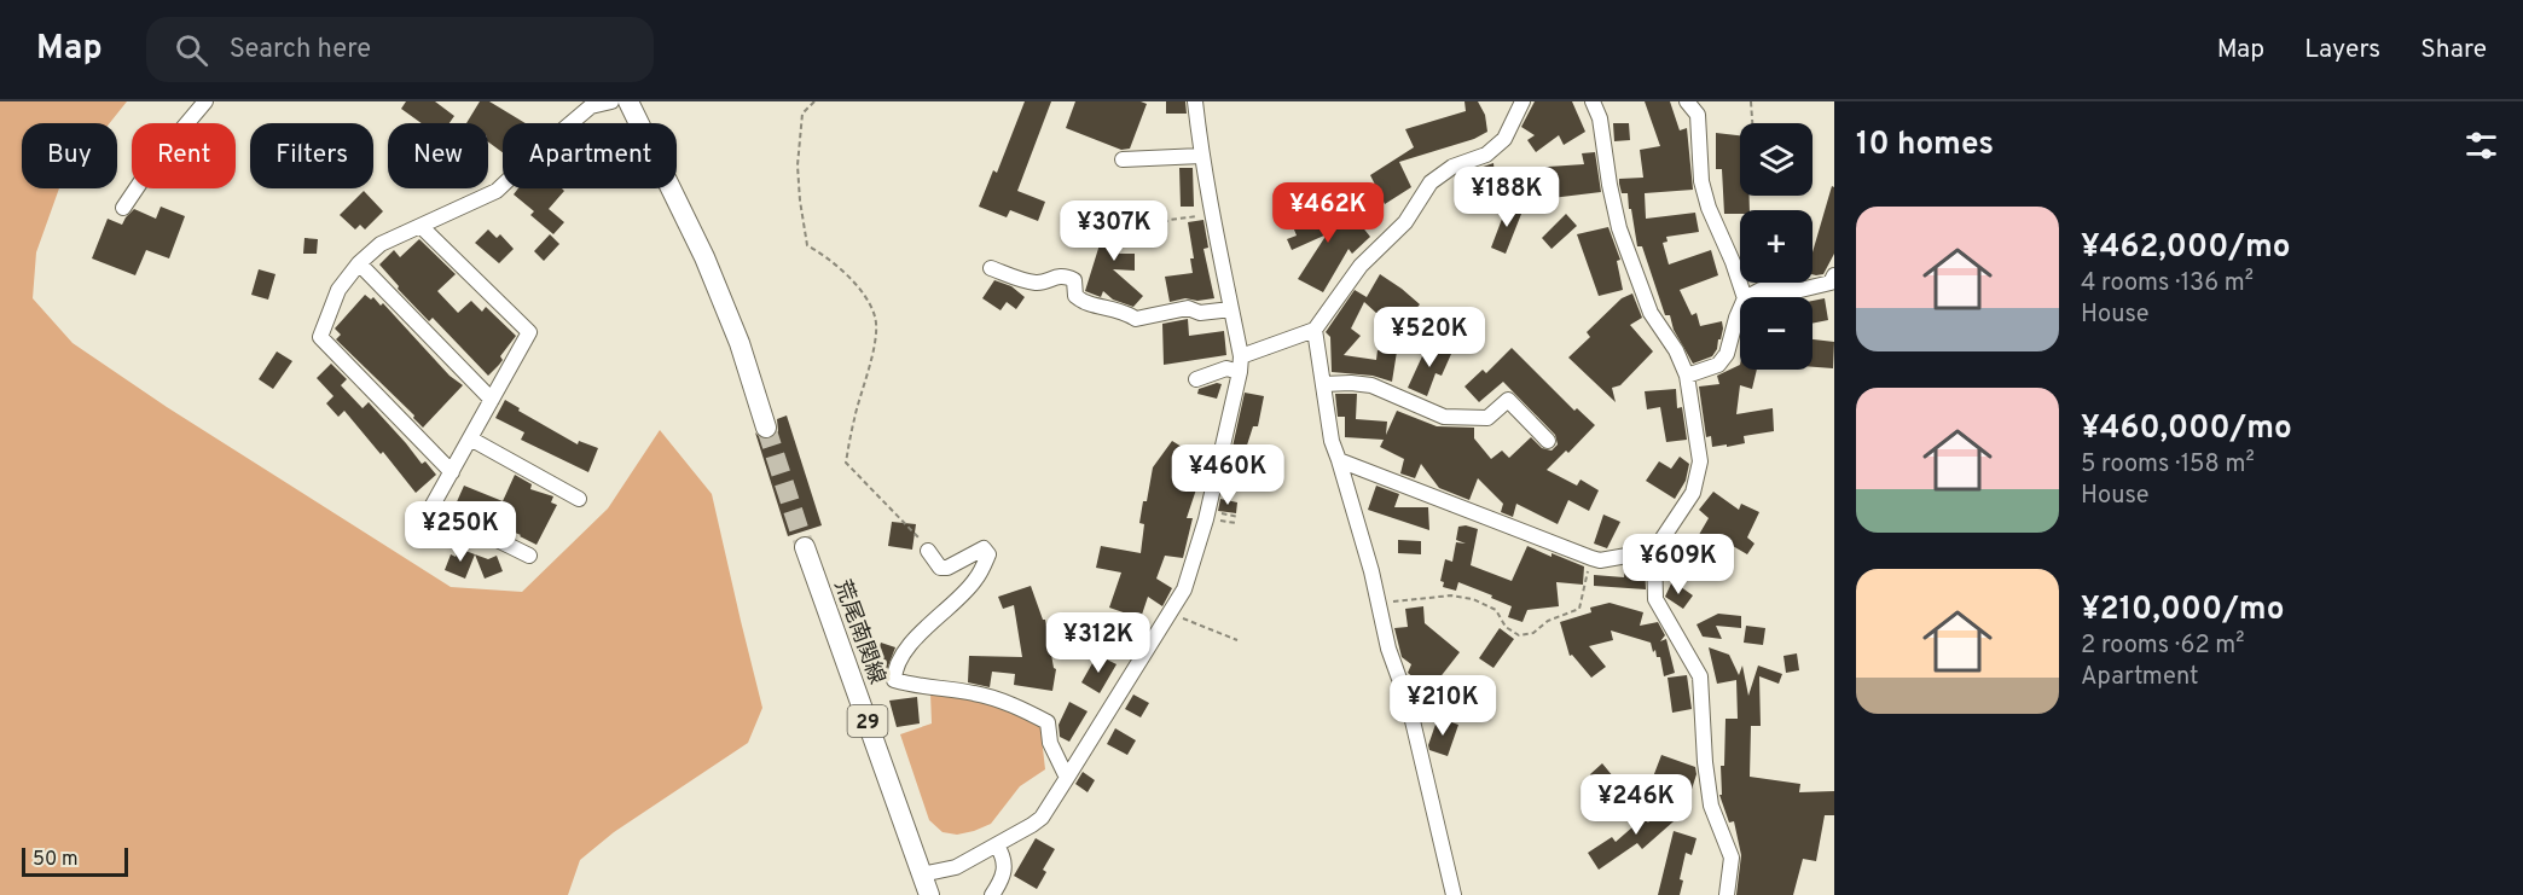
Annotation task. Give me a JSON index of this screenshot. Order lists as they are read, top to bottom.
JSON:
{
  "streets": {
    "main road": ["荒尾南関線", "29"]
  },
  "scale_bar": "50 m",
  "page": {
    "header": "Map",
    "search": "Search here",
    "nav": ["Map", "Layers", "Share"],
    "heading": "10 homes",
    "map_buttons": ["+", "−"],
    "chip": [
      "Buy",
      "Rent",
      "Filters",
      "New",
      "Apartment"
    ],
    "price": [
      "¥188K",
      "¥462K",
      "¥307K",
      "¥520K",
      "¥460K",
      "¥250K",
      "¥609K",
      "¥312K",
      "¥210K",
      "¥246K"
    ],
    "list": [
      {
        "name": "¥462,000/mo",
        "note": "4 rooms · 136 m² · House"
      },
      {
        "name": "¥460,000/mo",
        "note": "5 rooms · 158 m² · House"
      },
      {
        "name": "¥210,000/mo",
        "note": "2 rooms · 62 m² · Apartment"
      }
    ],
    "scale": "50 m"
  }
}
